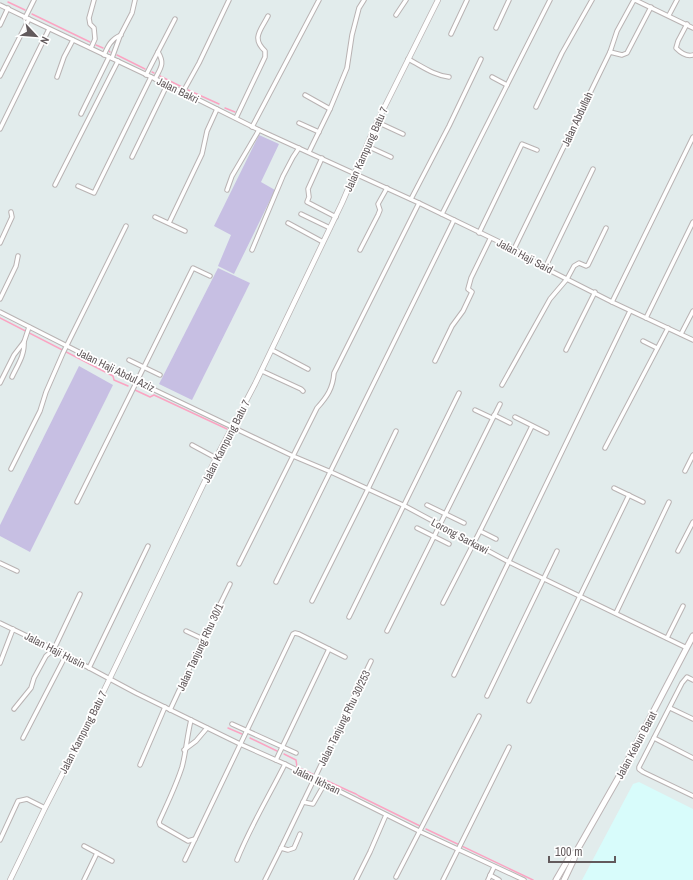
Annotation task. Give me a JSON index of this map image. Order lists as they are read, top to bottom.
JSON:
{
  "streets": {
    "main road": ["Jalan Kebun Barat"],
    "street": [
      "Jalan Bakri",
      "Jalan Abdullah",
      "Jalan Kampung Batu 7",
      "Jalan Haji Said",
      "Jalan Haji Abdul Aziz",
      "Lorong Sarkawi",
      "Jalan Tanjung Rhu 30/1",
      "Jalan Haji Husin",
      "Jalan Tanjung Rhu 30/253",
      "Jalan Ikhsan"
    ]
  },
  "crossings": [
    ["Jalan Bakri", "Jalan Kampung Batu 7"],
    ["Jalan Bakri", "Jalan Haji Said"],
    ["Jalan Abdullah", "Jalan Haji Said"],
    ["Jalan Kampung Batu 7", "Jalan Haji Said"],
    ["Jalan Kampung Batu 7", "Jalan Haji Abdul Aziz"],
    ["Jalan Kampung Batu 7", "Lorong Sarkawi"],
    ["Jalan Kampung Batu 7", "Jalan Haji Husin"],
    ["Jalan Kampung Batu 7", "Jalan Ikhsan"],
    ["Jalan Haji Abdul Aziz", "Lorong Sarkawi"],
    ["Lorong Sarkawi", "Jalan Kebun Barat"],
    ["Jalan Tanjung Rhu 30/1", "Jalan Ikhsan"],
    ["Jalan Haji Husin", "Jalan Ikhsan"],
    ["Jalan Tanjung Rhu 30/253", "Jalan Ikhsan"]
  ],
  "scale_bar": "100 m",
  "north": "bottom right"
}
